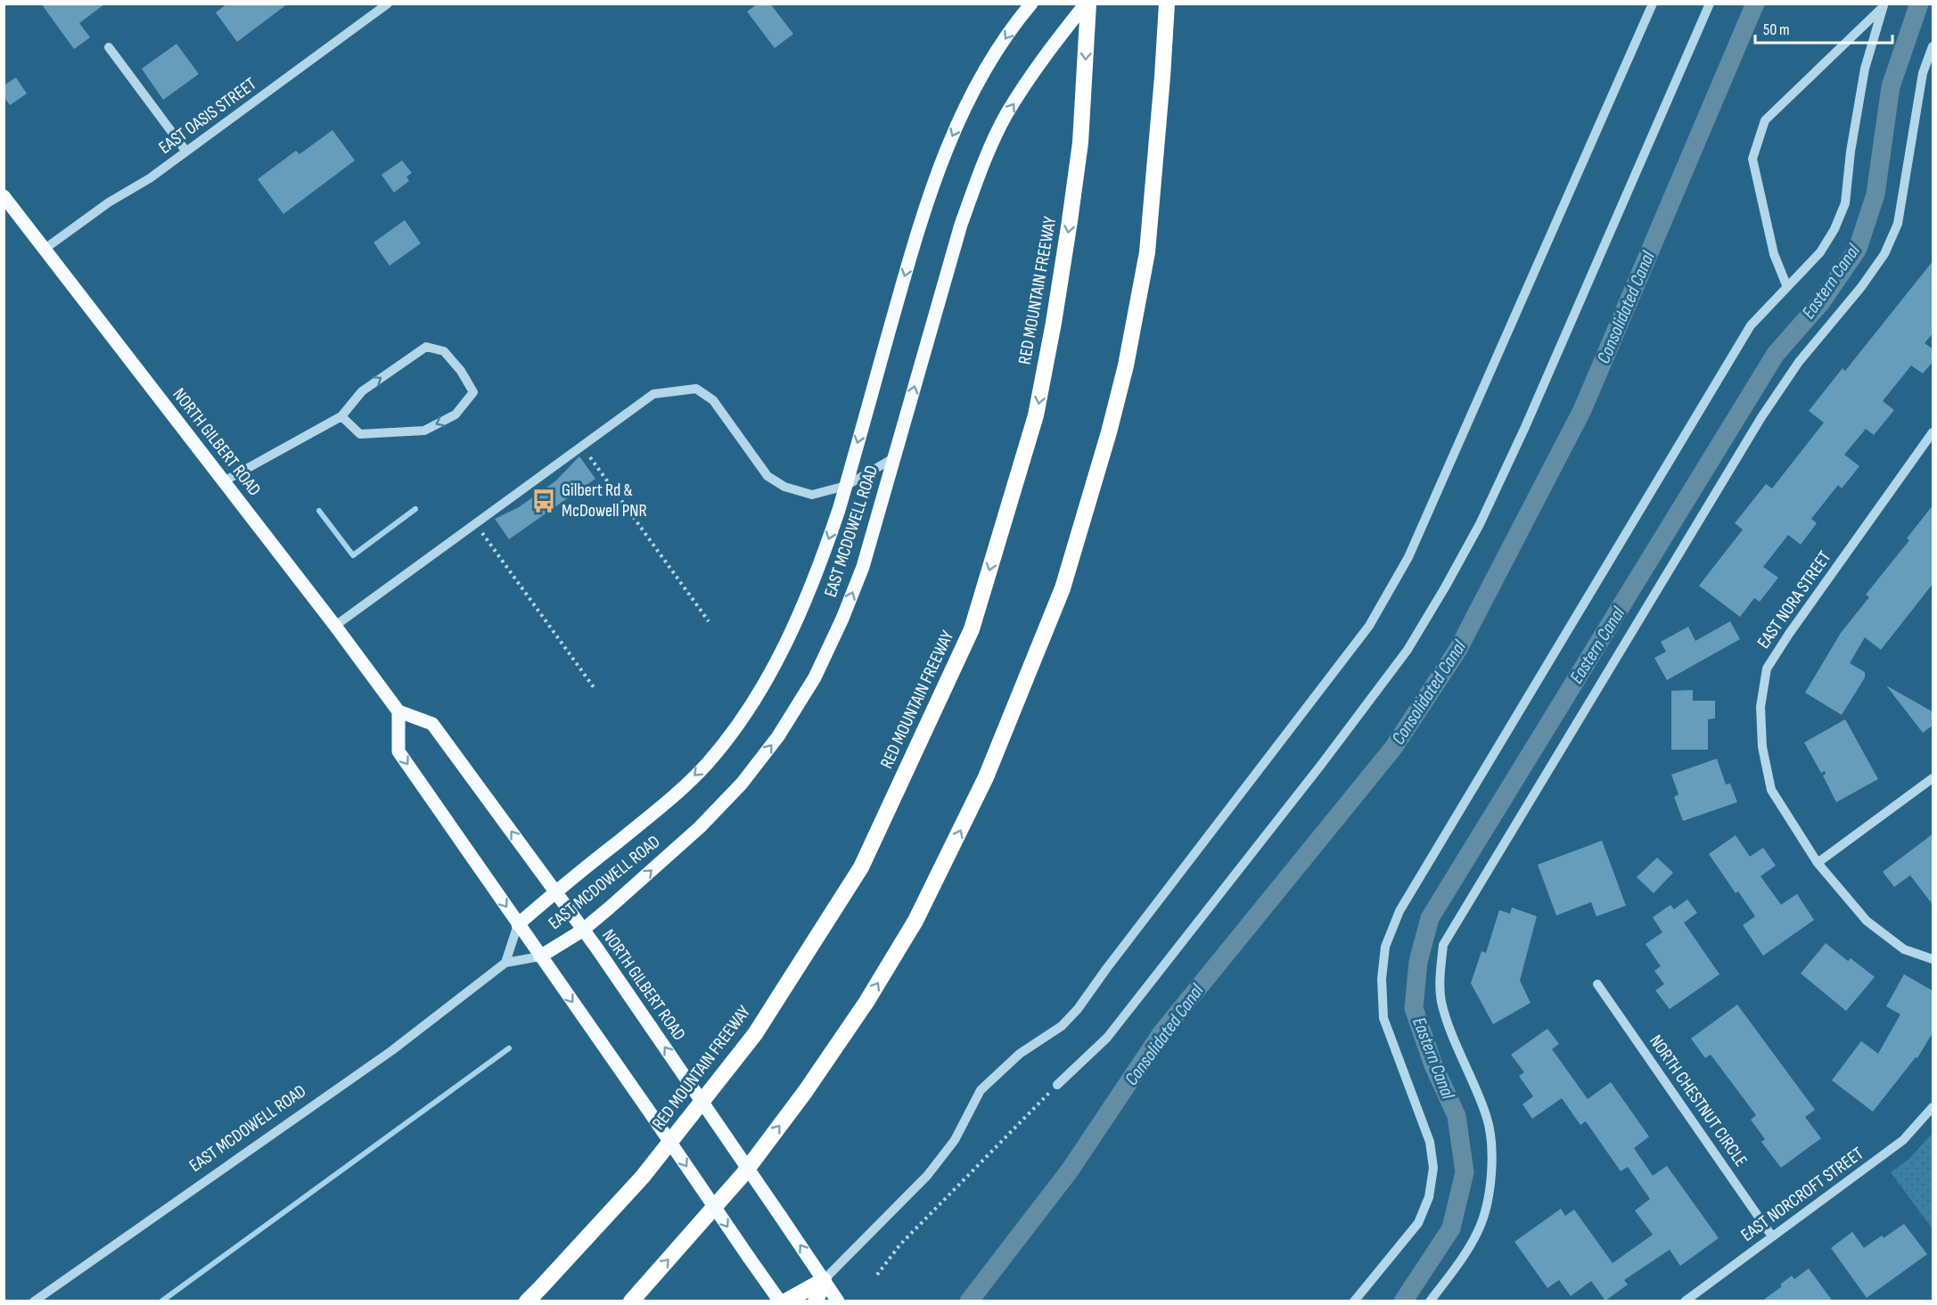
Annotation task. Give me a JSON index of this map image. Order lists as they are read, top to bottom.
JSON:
{
  "streets": {
    "highway": ["RED MOUNTAIN FREEWAY"],
    "main road": ["NORTH GILBERT ROAD", "EAST MCDOWELL ROAD"],
    "street": [
      "EAST OASIS STREET",
      "EAST NORA STREET",
      "NORTH CHESTNUT CIRCLE",
      "EAST NORCROFT STREET"
    ]
  },
  "crossings": [
    ["EAST OASIS STREET", "NORTH GILBERT ROAD"],
    ["RED MOUNTAIN FREEWAY", "EAST MCDOWELL ROAD"],
    ["NORTH GILBERT ROAD", "EAST MCDOWELL ROAD"],
    ["NORTH CHESTNUT CIRCLE", "EAST NORCROFT STREET"]
  ],
  "water": ["Eastern Canal", "Consolidated Canal"],
  "places": {
    "bus stop": ["Gilbert Rd & McDowell PNR"]
  },
  "scale_bar": "50 m"
}
